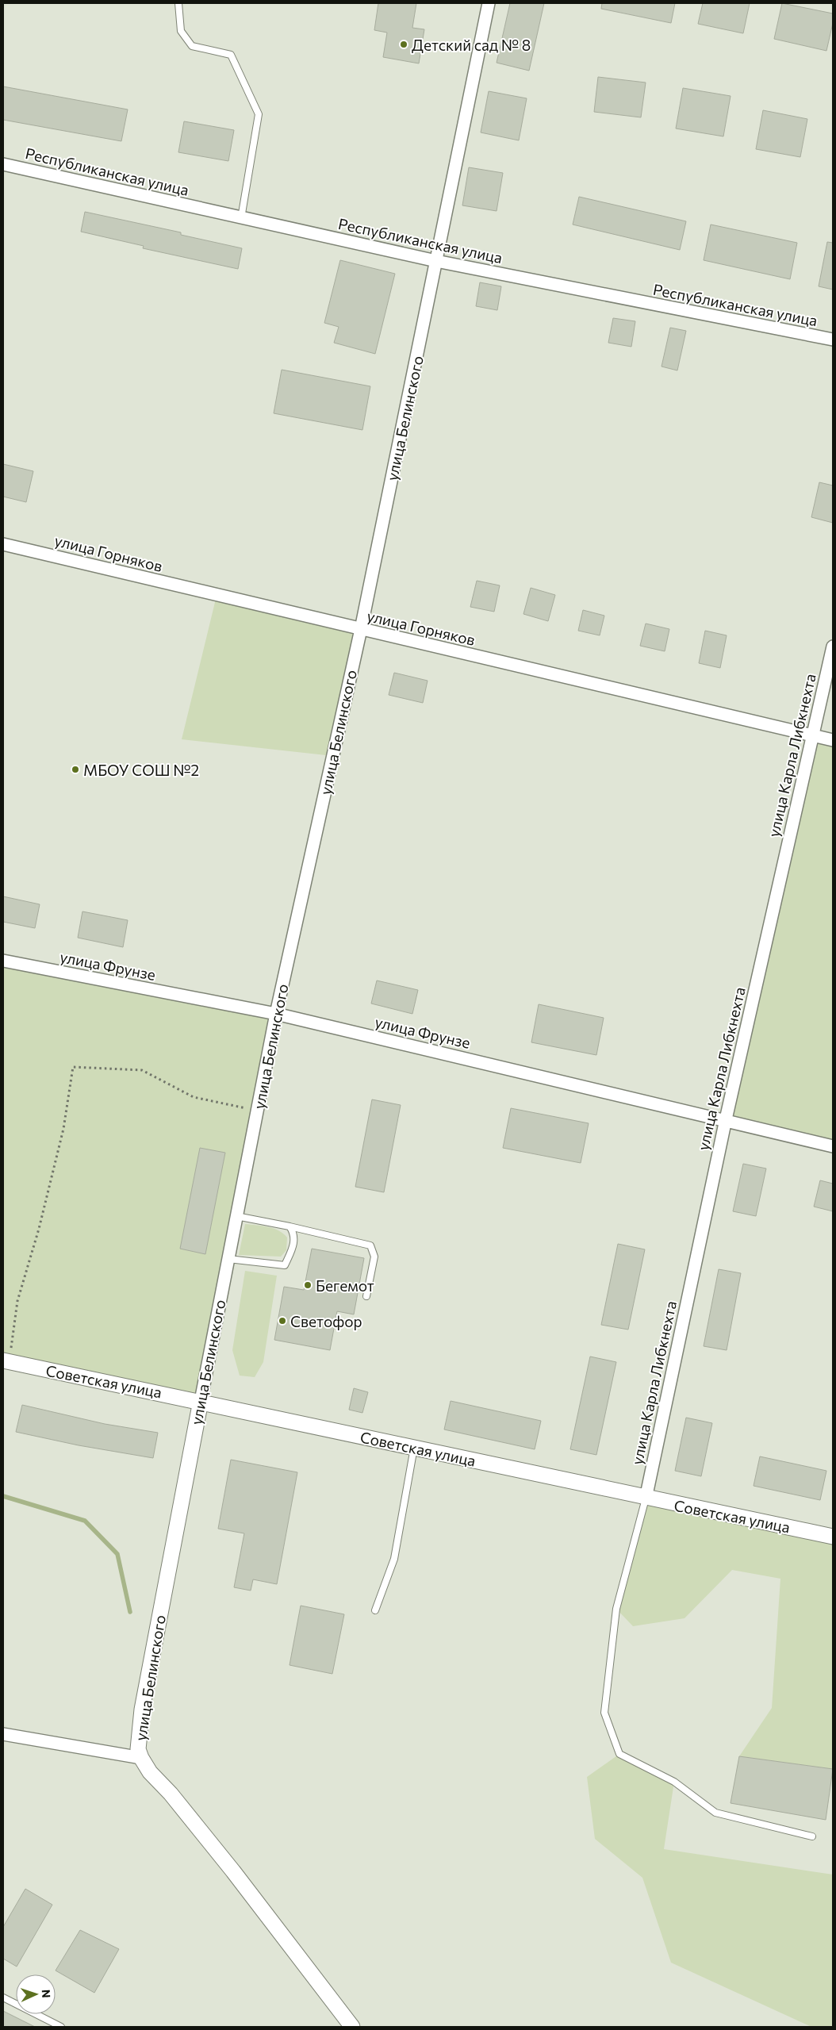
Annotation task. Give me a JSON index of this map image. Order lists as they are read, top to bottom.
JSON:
{
  "streets": {
    "street": [
      "Республиканская улица",
      "улица Белинского",
      "улица Горняков",
      "улица Карла Либкнехта",
      "улица Фрунзе",
      "Советская улица"
    ]
  },
  "crossings": [
    ["Республиканская улица", "улица Белинского"],
    ["улица Белинского", "улица Горняков"],
    ["улица Белинского", "улица Фрунзе"],
    ["улица Белинского", "Советская улица"],
    ["улица Горняков", "улица Карла Либкнехта"],
    ["улица Карла Либкнехта", "улица Фрунзе"],
    ["улица Карла Либкнехта", "Советская улица"]
  ],
  "places": [
    "Детский сад № 8",
    "МБОУ СОШ №2",
    "Бегемот",
    "Светофор"
  ],
  "north": "right"
}
